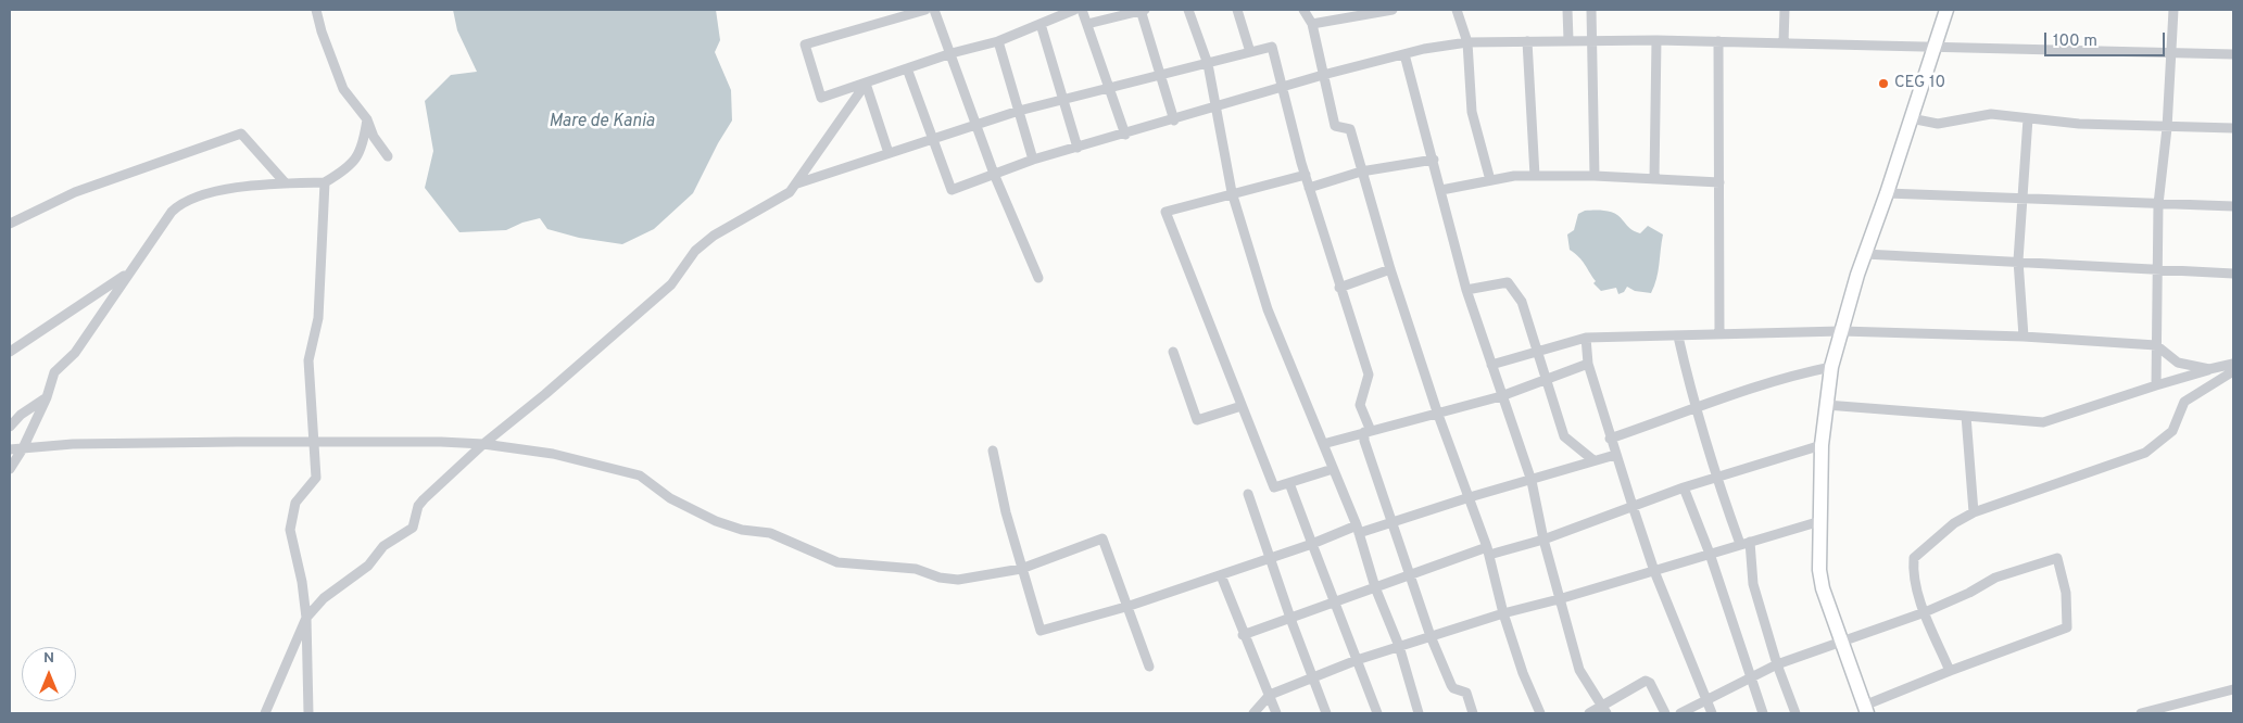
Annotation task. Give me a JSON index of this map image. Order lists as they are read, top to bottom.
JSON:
{
  "water": ["Mare de Kania"],
  "places": ["CEG 10"],
  "scale_bar": "100 m",
  "north": "top"
}
